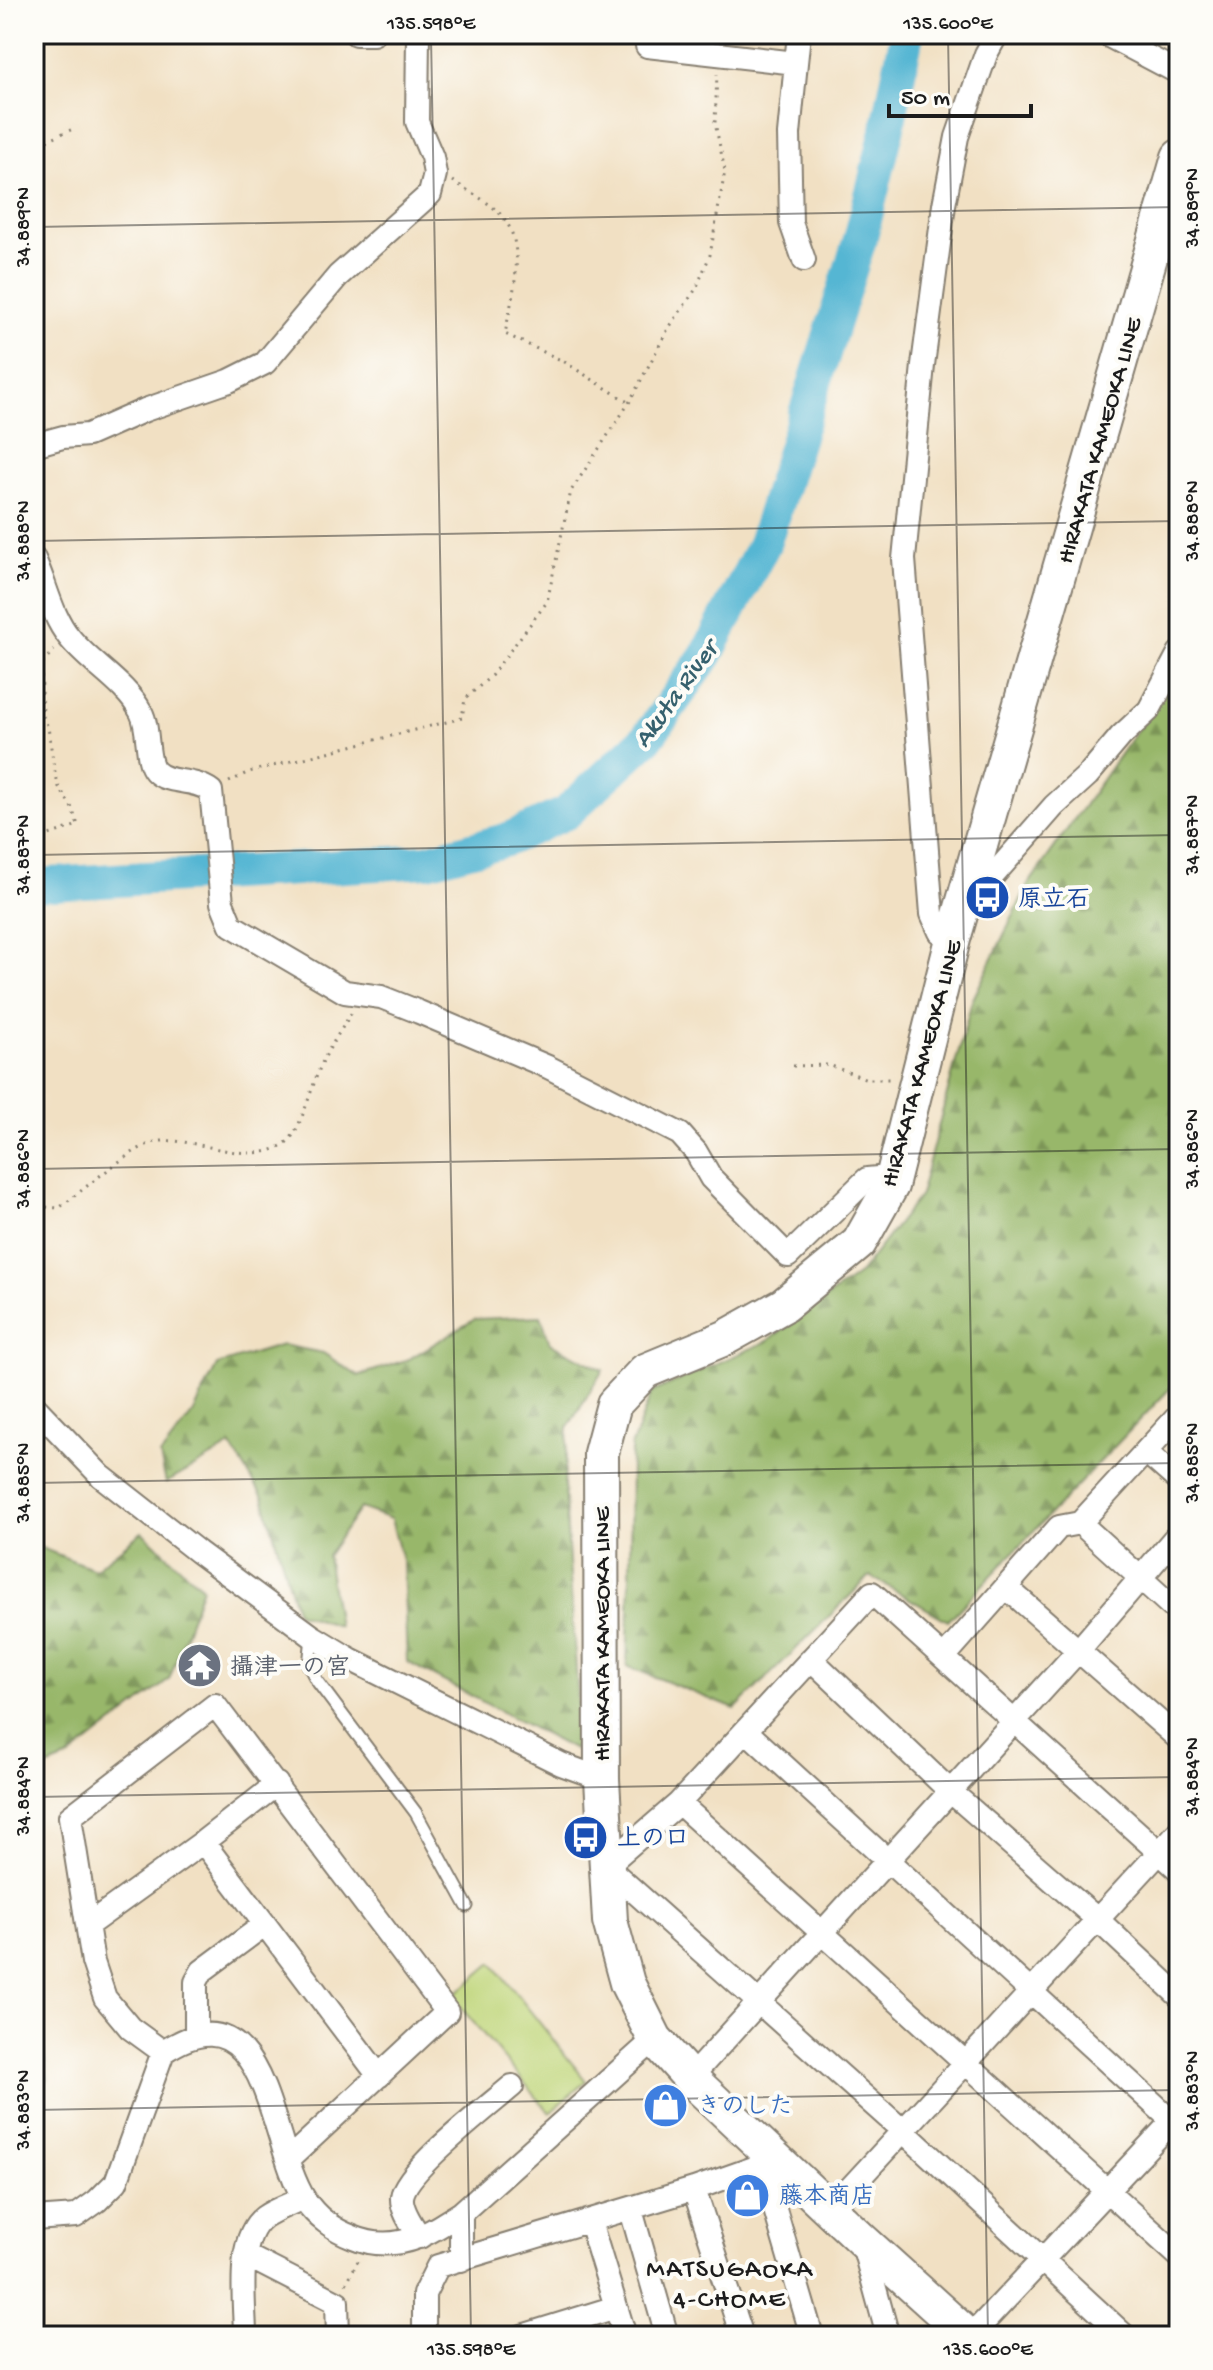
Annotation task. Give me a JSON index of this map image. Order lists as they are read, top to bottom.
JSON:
{
  "streets": {
    "main road": ["HIRAKATA KAMEOKA LINE"]
  },
  "districts": ["MATSUGAOKA 4-CHOME"],
  "water": ["Akuta River"],
  "places": {
    "bus stop": ["原立石", "上の口"],
    "temple": ["攝津一の宮"],
    "shop": ["きのした", "藤本商店"]
  },
  "scale_bar": "50 m",
  "coordinates": [
    "135.598°E",
    "135.600°E",
    "34.889°N",
    "34.888°N",
    "34.887°N",
    "34.886°N",
    "34.885°N",
    "34.884°N",
    "34.883°N"
  ]
}
